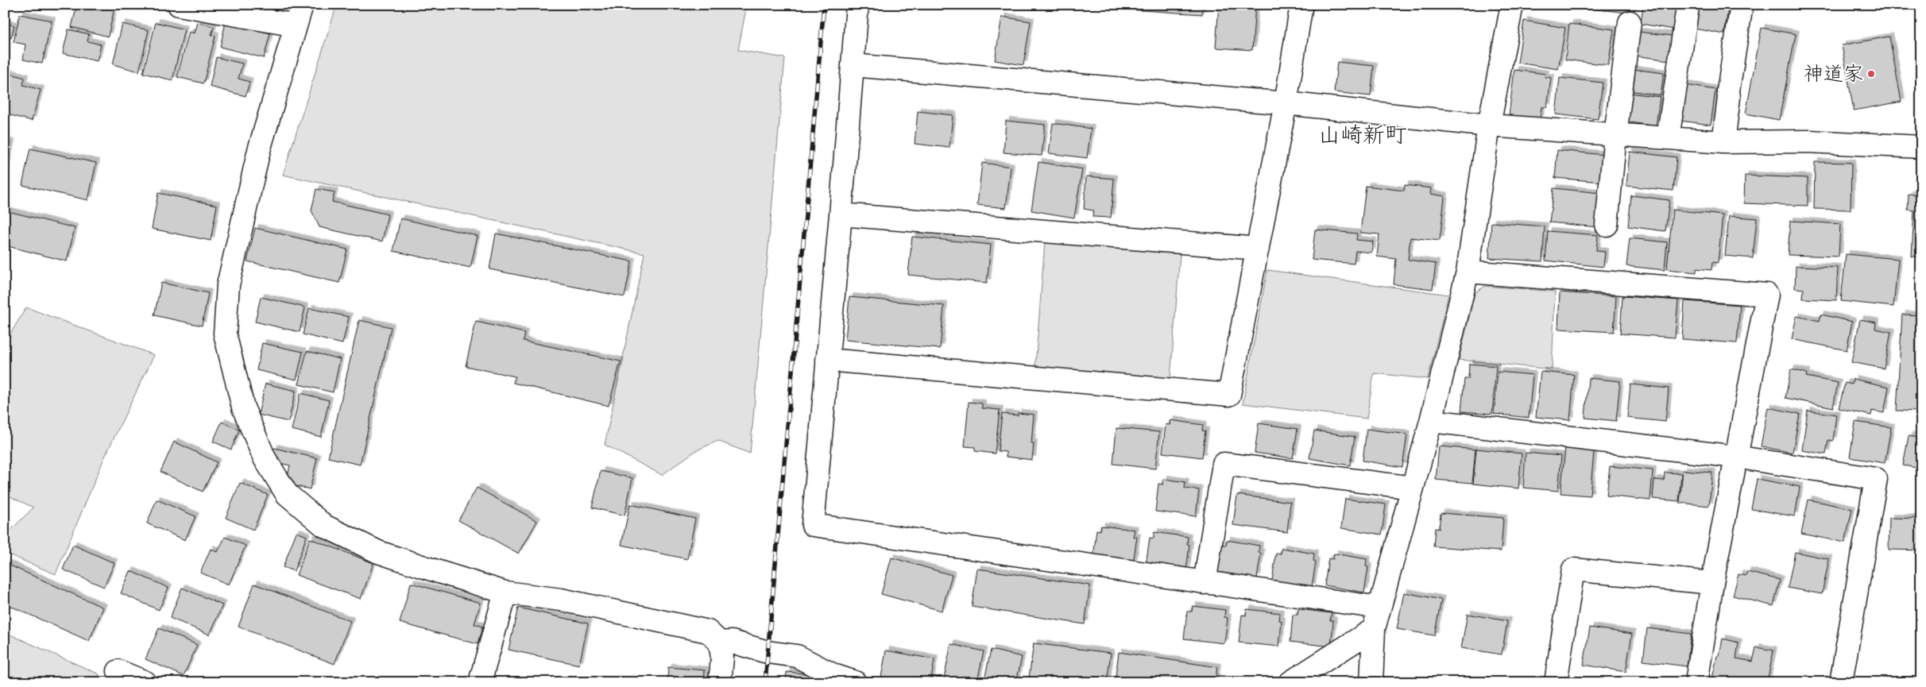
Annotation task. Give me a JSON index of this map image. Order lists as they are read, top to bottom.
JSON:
{
  "districts": ["山崎新町"],
  "places": ["神道家"]
}
